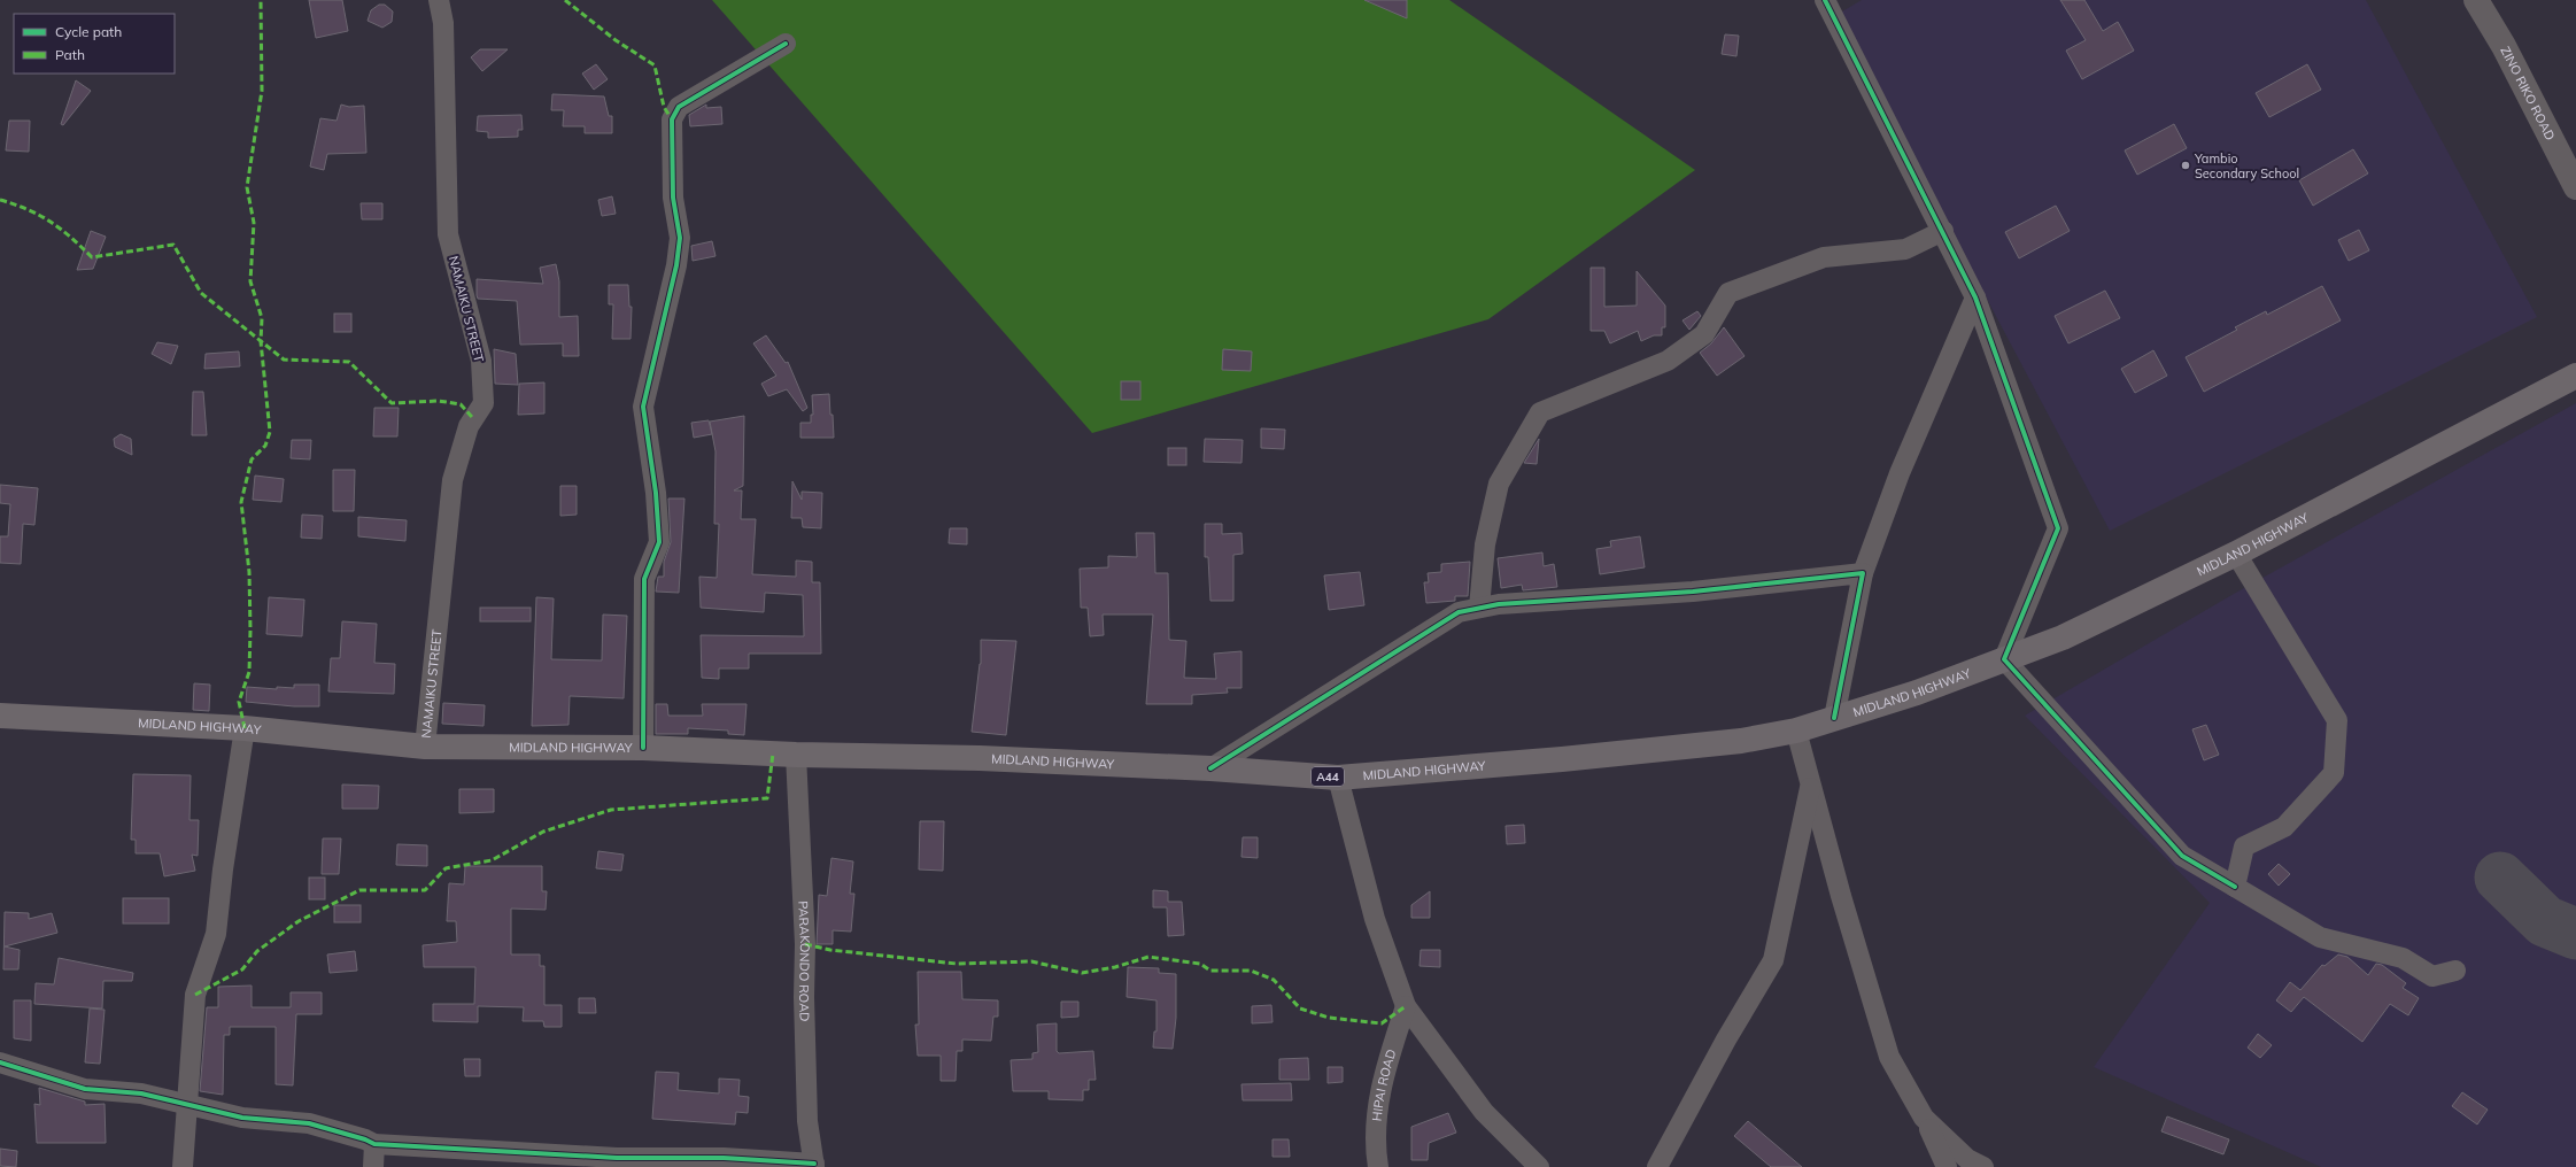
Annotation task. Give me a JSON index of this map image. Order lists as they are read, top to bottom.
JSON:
{
  "streets": {
    "main road": ["MIDLAND HIGHWAY", "A44"],
    "street": [
      "ZINO RIKO ROAD",
      "NAMAIKU STREET",
      "PARAKONDO ROAD",
      "HIPAI ROAD"
    ]
  },
  "crossings": [
    ["NAMAIKU STREET", "MIDLAND HIGHWAY"],
    ["MIDLAND HIGHWAY", "PARAKONDO ROAD"]
  ],
  "places": ["Yambio Secondary School"],
  "legend": ["Cycle path", "Path"]
}
